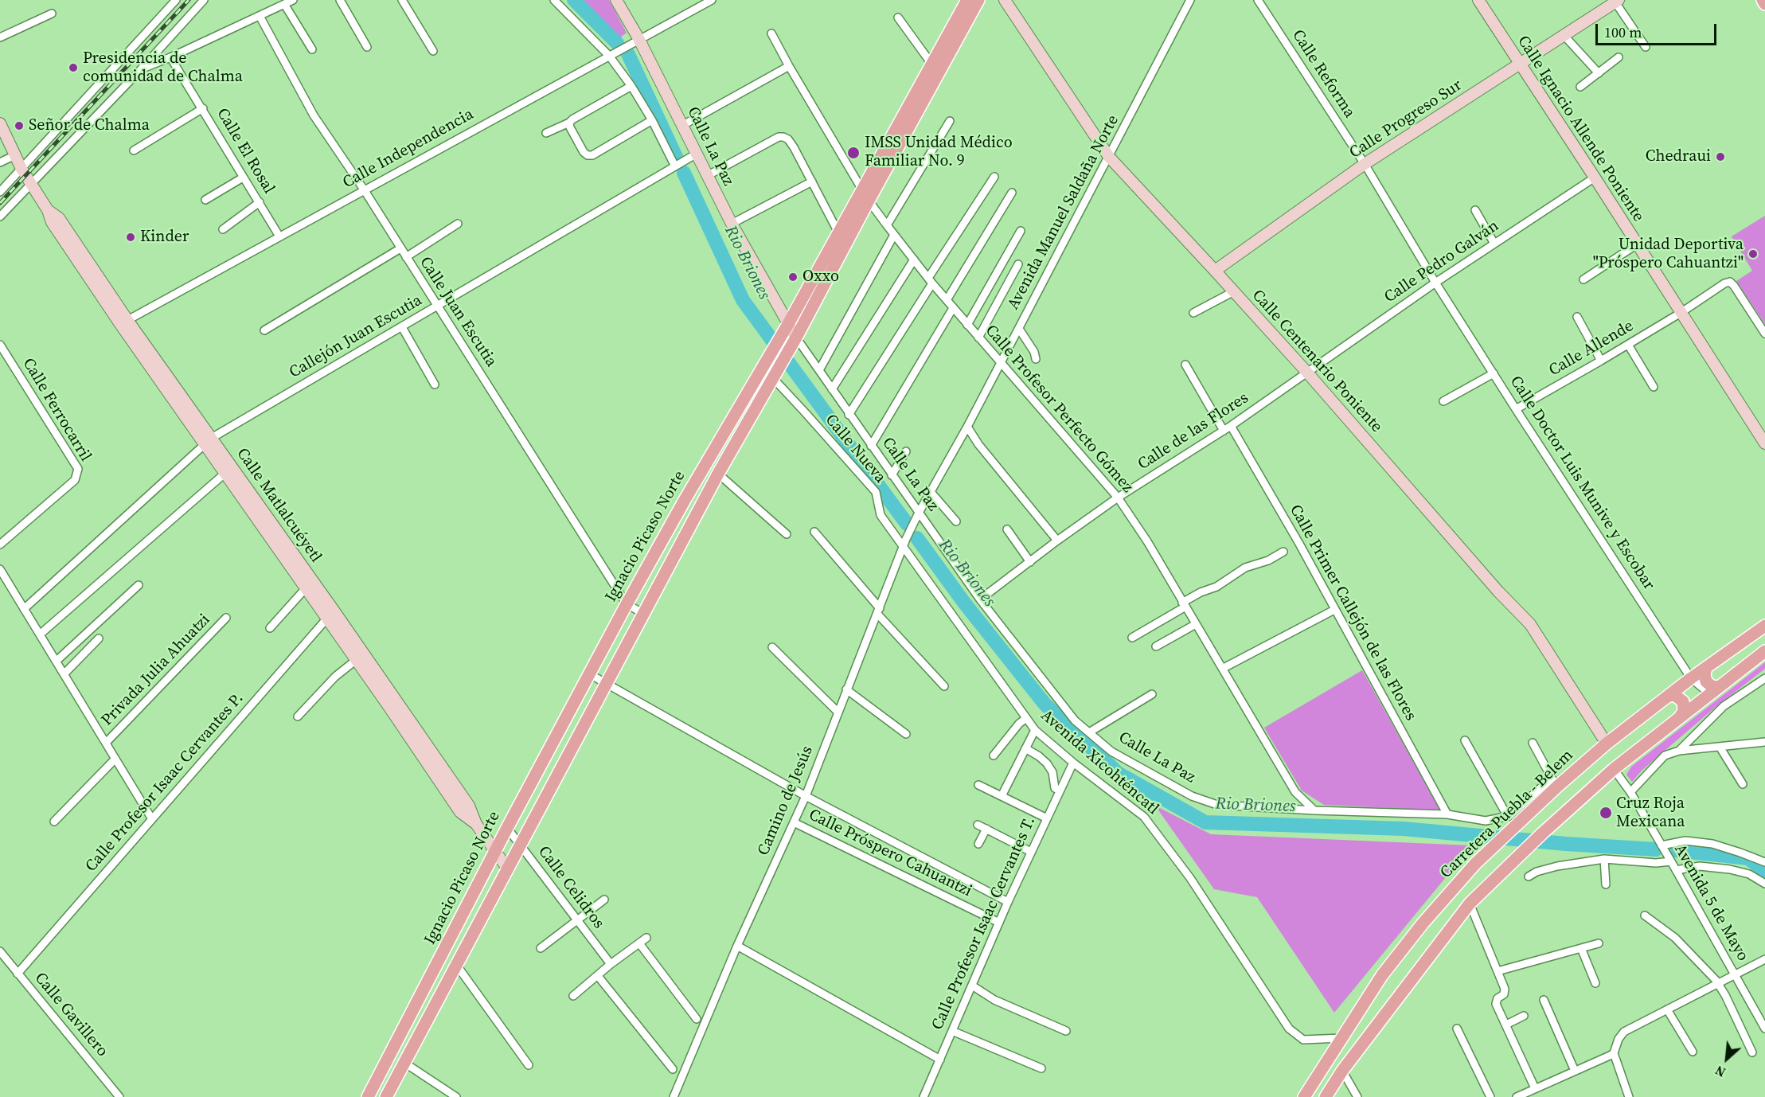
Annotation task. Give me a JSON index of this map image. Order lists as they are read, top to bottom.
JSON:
{
  "streets": {
    "main road": ["Ignacio Picaso Norte", "Carretera Puebla - Belem"],
    "street": [
      "Calle Reforma",
      "Calle Progreso Sur",
      "Calle Ignacio Allende Poniente",
      "Calle La Paz",
      "Calle Independencia",
      "Calle El Rosal",
      "Avenida Manuel Saldaña Norte",
      "Calle Pedro Galván",
      "Calle Juan Escutia",
      "Callejón Juan Escutia",
      "Calle Allende",
      "Calle Centenario Poniente",
      "Calle Profesor Perfecto Gómez",
      "Calle Ferrocarril",
      "Calle de las Flores",
      "Calle Nueva",
      "Calle Doctor Luis Munive y Escobar",
      "Calle Matlalcuéyetl",
      "Calle Primer Callejón de las Flores",
      "Privada Julia Ahuatzi",
      "Avenida Xicohténcatl",
      "Calle Profesor Isaac Cervantes P.",
      "Camino de Jesús",
      "Calle Próspero Cahuantzi",
      "Calle Celidros",
      "Avenida 5 de Mayo",
      "Calle Profesor Isaac Cervantes T.",
      "Calle Gavillero"
    ]
  },
  "crossings": [
    ["Calle Reforma", "Calle Progreso Sur"],
    ["Calle Reforma", "Calle Pedro Galván"],
    ["Calle Reforma", "Calle Doctor Luis Munive y Escobar"],
    ["Calle Progreso Sur", "Calle Ignacio Allende Poniente"],
    ["Calle Progreso Sur", "Calle Centenario Poniente"],
    ["Calle Ignacio Allende Poniente", "Calle Pedro Galván"],
    ["Calle Ignacio Allende Poniente", "Calle Allende"],
    ["Calle La Paz", "Calle Independencia"],
    ["Calle La Paz", "Avenida Manuel Saldaña Norte"],
    ["Calle La Paz", "Callejón Juan Escutia"],
    ["Calle La Paz", "Calle Profesor Perfecto Gómez"],
    ["Calle La Paz", "Calle de las Flores"],
    ["Calle La Paz", "Ignacio Picaso Norte"],
    ["Calle La Paz", "Calle Primer Callejón de las Flores"],
    ["Calle La Paz", "Camino de Jesús"],
    ["Calle La Paz", "Carretera Puebla - Belem"],
    ["Calle Independencia", "Calle El Rosal"],
    ["Calle Independencia", "Calle Juan Escutia"],
    ["Calle Independencia", "Calle Matlalcuéyetl"],
    ["Avenida Manuel Saldaña Norte", "Calle Centenario Poniente"],
    ["Avenida Manuel Saldaña Norte", "Calle Profesor Perfecto Gómez"],
    ["Avenida Manuel Saldaña Norte", "Camino de Jesús"],
    ["Calle Pedro Galván", "Calle Centenario Poniente"],
    ["Calle Pedro Galván", "Calle de las Flores"],
    ["Calle Pedro Galván", "Calle Doctor Luis Munive y Escobar"],
    ["Calle Juan Escutia", "Callejón Juan Escutia"],
    ["Calle Juan Escutia", "Ignacio Picaso Norte"],
    ["Callejón Juan Escutia", "Calle Matlalcuéyetl"],
    ["Calle Allende", "Calle Doctor Luis Munive y Escobar"],
    ["Calle Centenario Poniente", "Calle de las Flores"],
    ["Calle Centenario Poniente", "Carretera Puebla - Belem"],
    ["Calle Profesor Perfecto Gómez", "Calle de las Flores"],
    ["Calle Profesor Perfecto Gómez", "Ignacio Picaso Norte"],
    ["Calle de las Flores", "Calle Primer Callejón de las Flores"],
    ["Calle Nueva", "Avenida Xicohténcatl"],
    ["Calle Nueva", "Camino de Jesús"],
    ["Calle Doctor Luis Munive y Escobar", "Carretera Puebla - Belem"],
    ["Calle Matlalcuéyetl", "Ignacio Picaso Norte"],
    ["Calle Matlalcuéyetl", "Calle Profesor Isaac Cervantes P."],
    ["Ignacio Picaso Norte", "Calle Celidros"],
    ["Avenida Xicohténcatl", "Camino de Jesús"],
    ["Avenida Xicohténcatl", "Carretera Puebla - Belem"],
    ["Avenida Xicohténcatl", "Calle Profesor Isaac Cervantes T."],
    ["Calle Profesor Isaac Cervantes P.", "Calle Gavillero"],
    ["Camino de Jesús", "Calle Próspero Cahuantzi"],
    ["Calle Próspero Cahuantzi", "Calle Profesor Isaac Cervantes T."]
  ],
  "water": ["Rio Briones"],
  "places": [
    "Presidencia de comunidad de Chalma",
    "Señor de Chalma",
    "IMSS Unidad Médico Familiar No. 9",
    "Chedraui",
    "Kinder",
    "Unidad Deportiva \"Próspero Cahuantzi\"",
    "Oxxo",
    "Cruz Roja Mexicana"
  ],
  "scale_bar": "100 m",
  "north": "bottom left"
}
